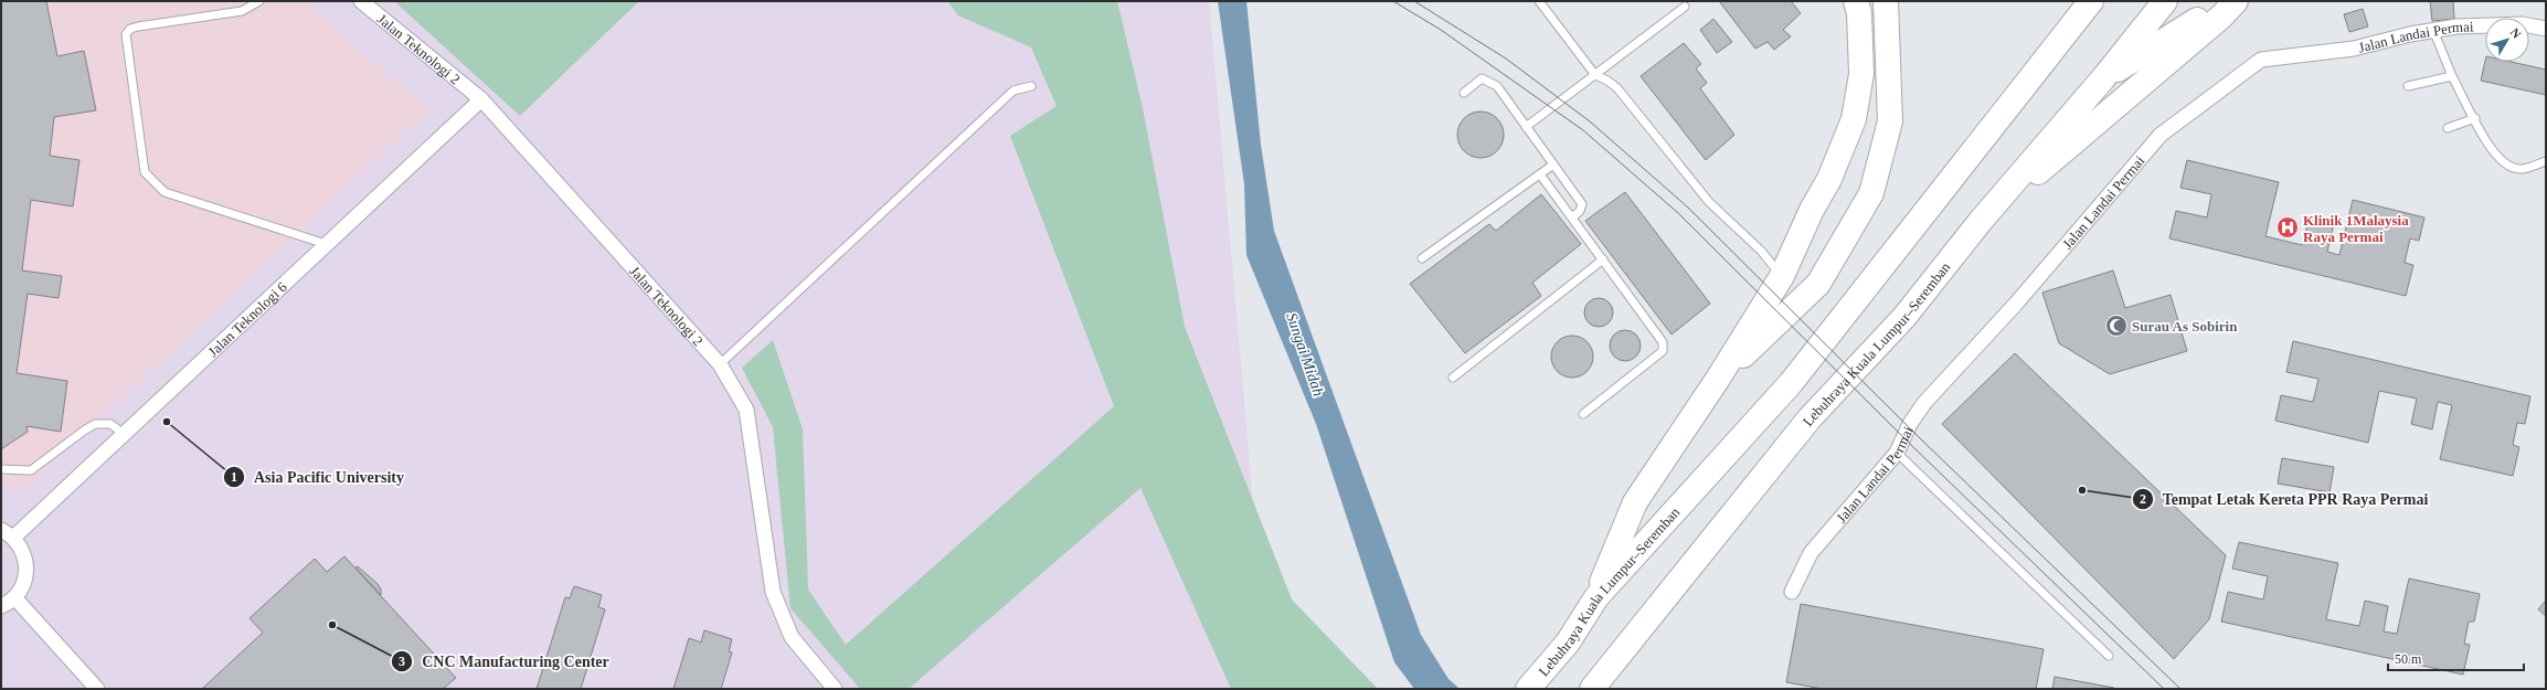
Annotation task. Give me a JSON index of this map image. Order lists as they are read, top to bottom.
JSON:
{
  "streets": {
    "highway": ["Lebuhraya Kuala Lumpur–Seremban"],
    "street": ["Jalan Landai Permai", "Jalan Teknologi 2", "Jalan Teknologi 6"]
  },
  "crossings": [
    ["Jalan Teknologi 2", "Jalan Teknologi 6"]
  ],
  "water": ["Sungai Midah"],
  "places": {
    "hospital": ["Klinik 1Malaysia Raya Permai"],
    "mosque": ["Surau As Sobirin"],
    "other": ["Asia Pacific University", "Tempat Letak Kereta PPR Raya Permai", "CNC Manufacturing Center"]
  },
  "scale_bar": "50 m",
  "north": "top right"
}
